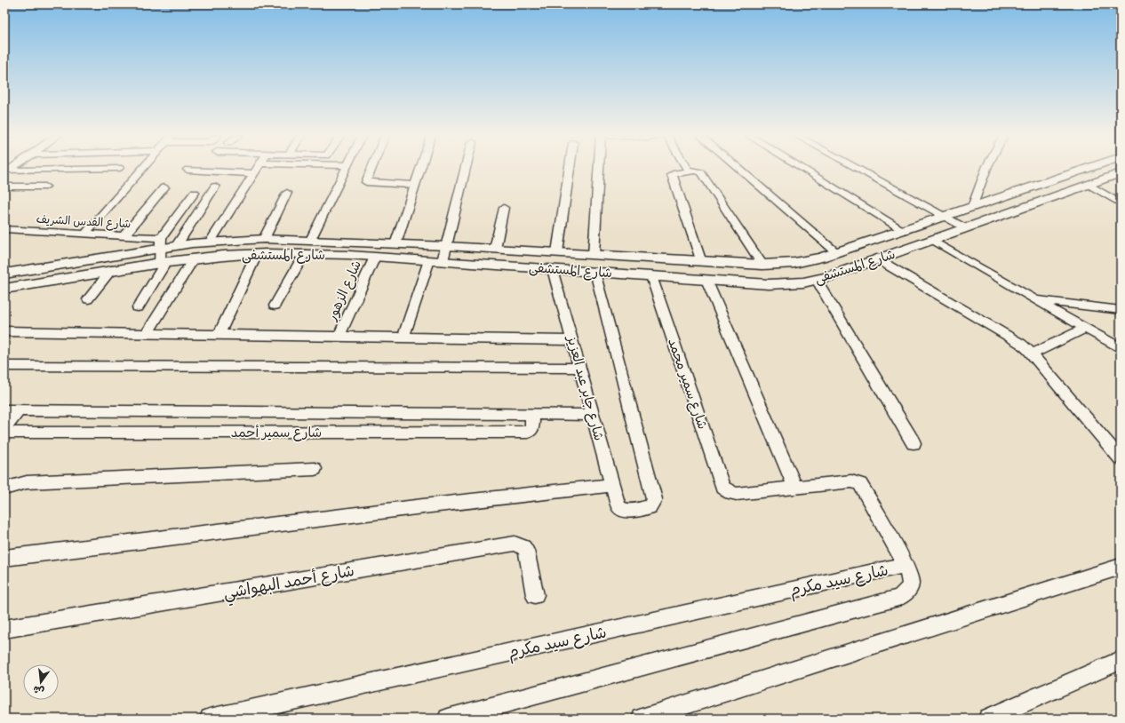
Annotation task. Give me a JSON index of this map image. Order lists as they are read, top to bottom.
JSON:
{
  "streets": {
    "street": [
      "شارع القدس الشريف",
      "شارع المستشفى",
      "شارع الزهور",
      "شارع سمير محمد",
      "شارع جابر عبد العزيز",
      "شارع سمير أحمد",
      "شارع سيد مكرم",
      "شارع أحمد البهواشي"
    ]
  },
  "crossings": [
    ["شارع القدس الشريف", "شارع المستشفى"],
    ["شارع المستشفى", "شارع الزهور"],
    ["شارع المستشفى", "شارع سمير محمد"],
    ["شارع المستشفى", "شارع جابر عبد العزيز"]
  ],
  "north": "bottom"
}
